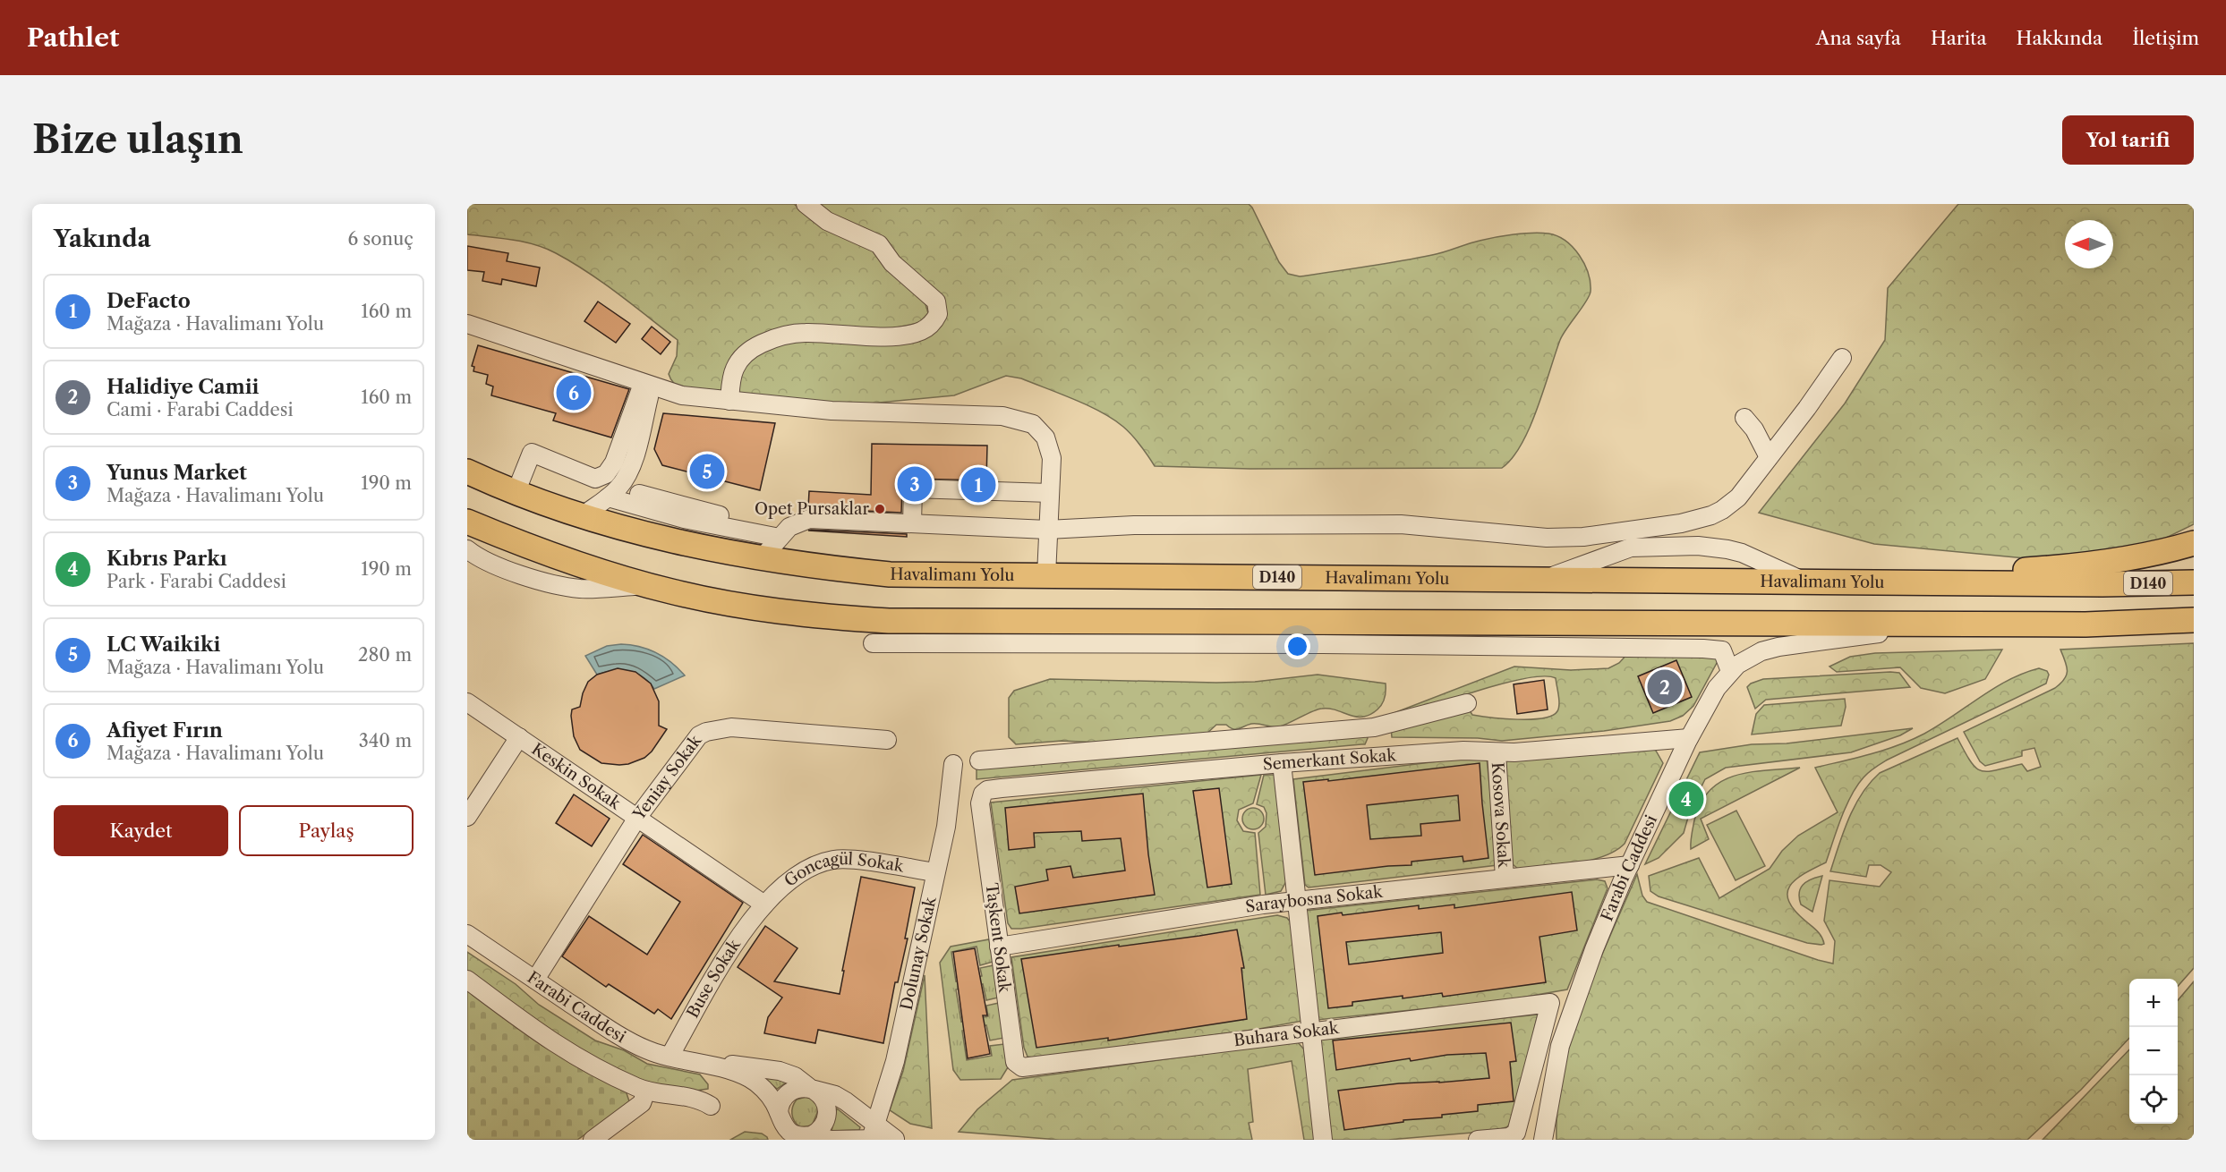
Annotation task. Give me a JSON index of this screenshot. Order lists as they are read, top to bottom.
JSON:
{
  "streets": {
    "highway": ["Havalimanı Yolu", "D140"],
    "street": [
      "Semerkant Sokak",
      "Keskin Sokak",
      "Yeniay Sokak",
      "Kosova Sokak",
      "Farabi Caddesi",
      "Goncagül Sokak",
      "Saraybosna Sokak",
      "Taşkent Sokak",
      "Dolunay Sokak",
      "Buse Sokak",
      "Buhara Sokak"
    ]
  },
  "crossings": [
    ["Semerkant Sokak", "Kosova Sokak"],
    ["Semerkant Sokak", "Farabi Caddesi"],
    ["Semerkant Sokak", "Taşkent Sokak"],
    ["Keskin Sokak", "Yeniay Sokak"],
    ["Keskin Sokak", "Goncagül Sokak"],
    ["Keskin Sokak", "Buse Sokak"],
    ["Yeniay Sokak", "Farabi Caddesi"],
    ["Kosova Sokak", "Saraybosna Sokak"],
    ["Farabi Caddesi", "Saraybosna Sokak"],
    ["Farabi Caddesi", "Buse Sokak"],
    ["Goncagül Sokak", "Dolunay Sokak"],
    ["Goncagül Sokak", "Buse Sokak"],
    ["Saraybosna Sokak", "Taşkent Sokak"],
    ["Taşkent Sokak", "Buhara Sokak"]
  ],
  "places": ["Opet Pursaklar"],
  "north": "left",
  "page": {
    "header": "Pathlet",
    "nav": [
      "Ana sayfa",
      "Harita",
      "Hakkında",
      "İletişim"
    ],
    "buttons": [
      "Yol tarifi",
      ["Kaydet", "Paylaş"]
    ],
    "title": "Bize ulaşın",
    "heading": ["Yakında", "6 sonuç"],
    "list": [
      {
        "mark": "1",
        "name": "DeFacto",
        "note": "Mağaza · Havalimanı Yolu",
        "value": "160 m"
      },
      {
        "mark": "2",
        "name": "Halidiye Camii",
        "note": "Cami · Farabi Caddesi",
        "value": "160 m"
      },
      {
        "mark": "3",
        "name": "Yunus Market",
        "note": "Mağaza · Havalimanı Yolu",
        "value": "190 m"
      },
      {
        "mark": "4",
        "name": "Kıbrıs Parkı",
        "note": "Park · Farabi Caddesi",
        "value": "190 m"
      },
      {
        "mark": "5",
        "name": "LC Waikiki",
        "note": "Mağaza · Havalimanı Yolu",
        "value": "280 m"
      },
      {
        "mark": "6",
        "name": "Afiyet Fırın",
        "note": "Mağaza · Havalimanı Yolu",
        "value": "340 m"
      }
    ],
    "pins": [
      "6",
      "5",
      "3",
      "1",
      "2",
      "4"
    ],
    "map_buttons": ["+", "−"]
  }
}
